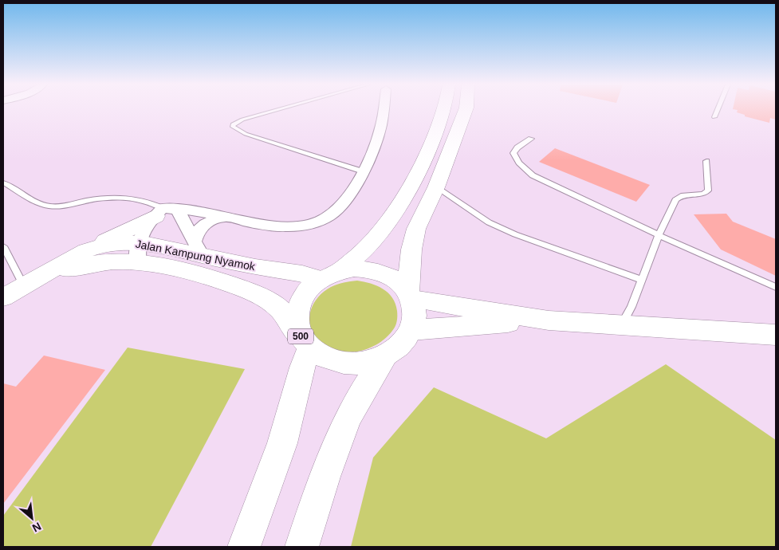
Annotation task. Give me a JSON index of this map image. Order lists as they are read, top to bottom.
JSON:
{
  "streets": {
    "main road": ["Jalan Kampung Nyamok", "500"]
  },
  "crossings": [
    ["Jalan Kampung Nyamok", "500"]
  ],
  "north": "bottom right"
}
